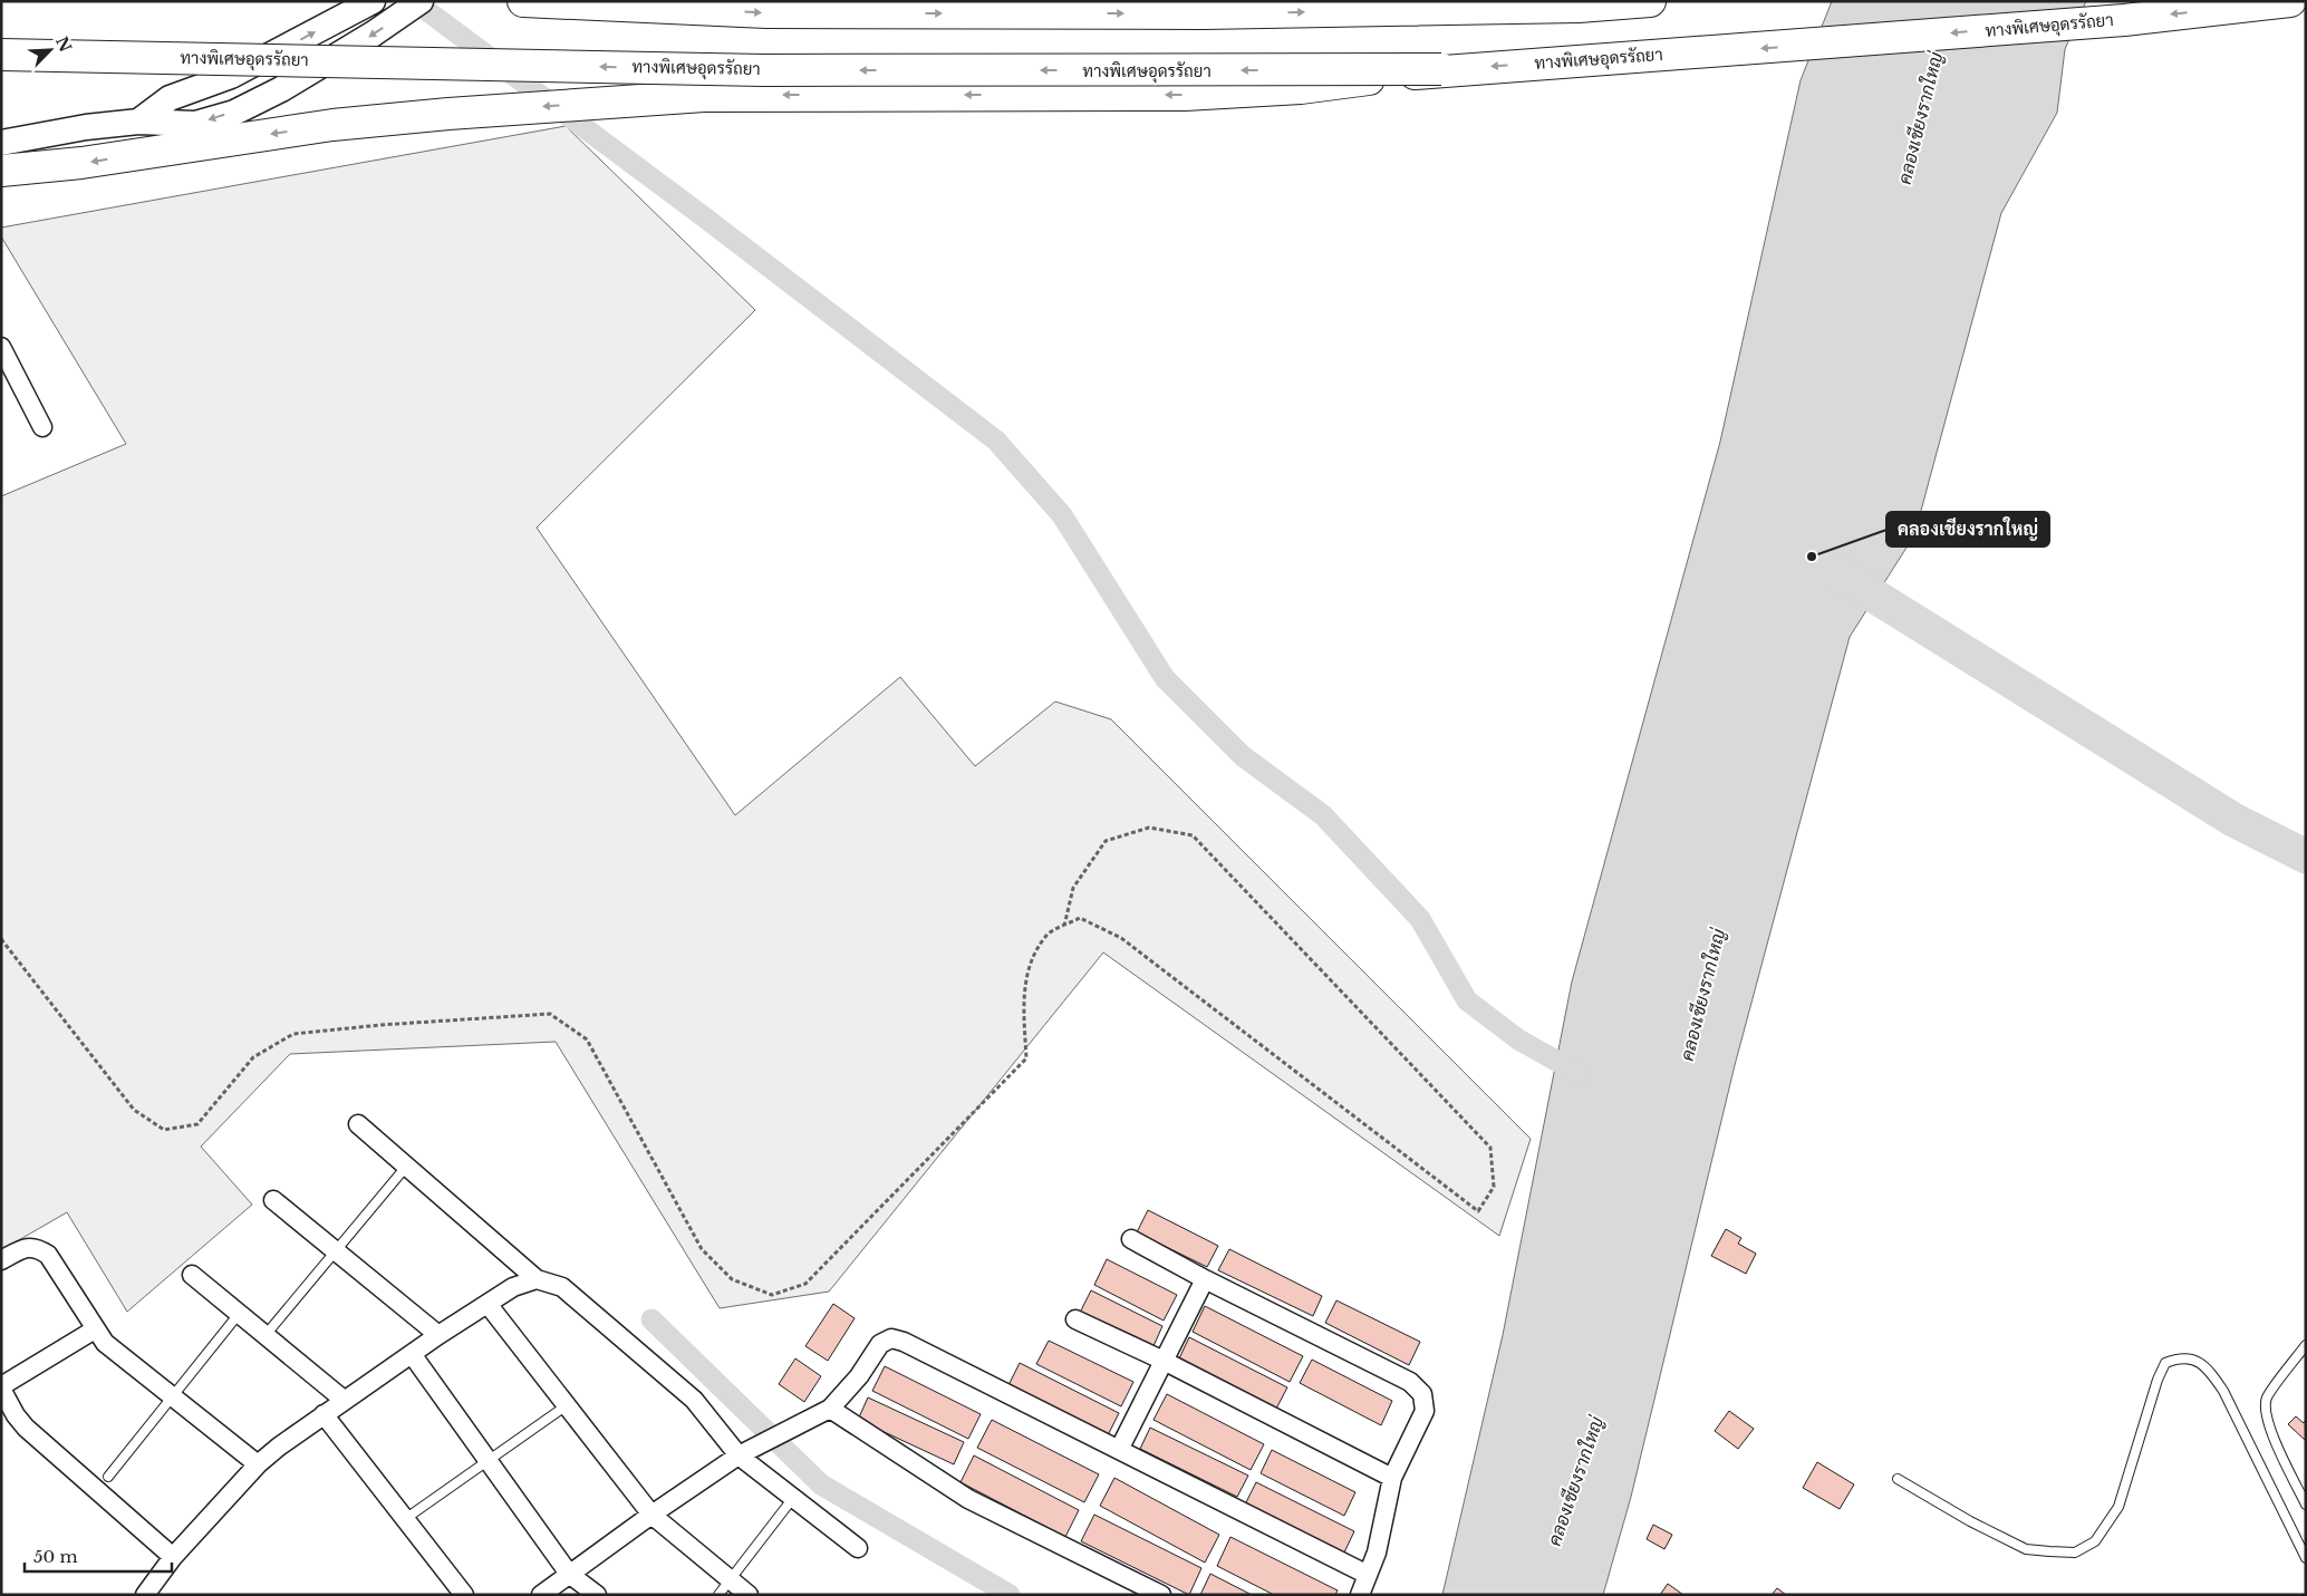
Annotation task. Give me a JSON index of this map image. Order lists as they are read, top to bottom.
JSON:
{
  "streets": {
    "highway": ["ทางพิเศษอุดรรัถยา"]
  },
  "water": ["คลองเชียงรากใหญ่"],
  "places": ["คลองเชียงรากใหญ่"],
  "scale_bar": "50 m",
  "north": "top right"
}
